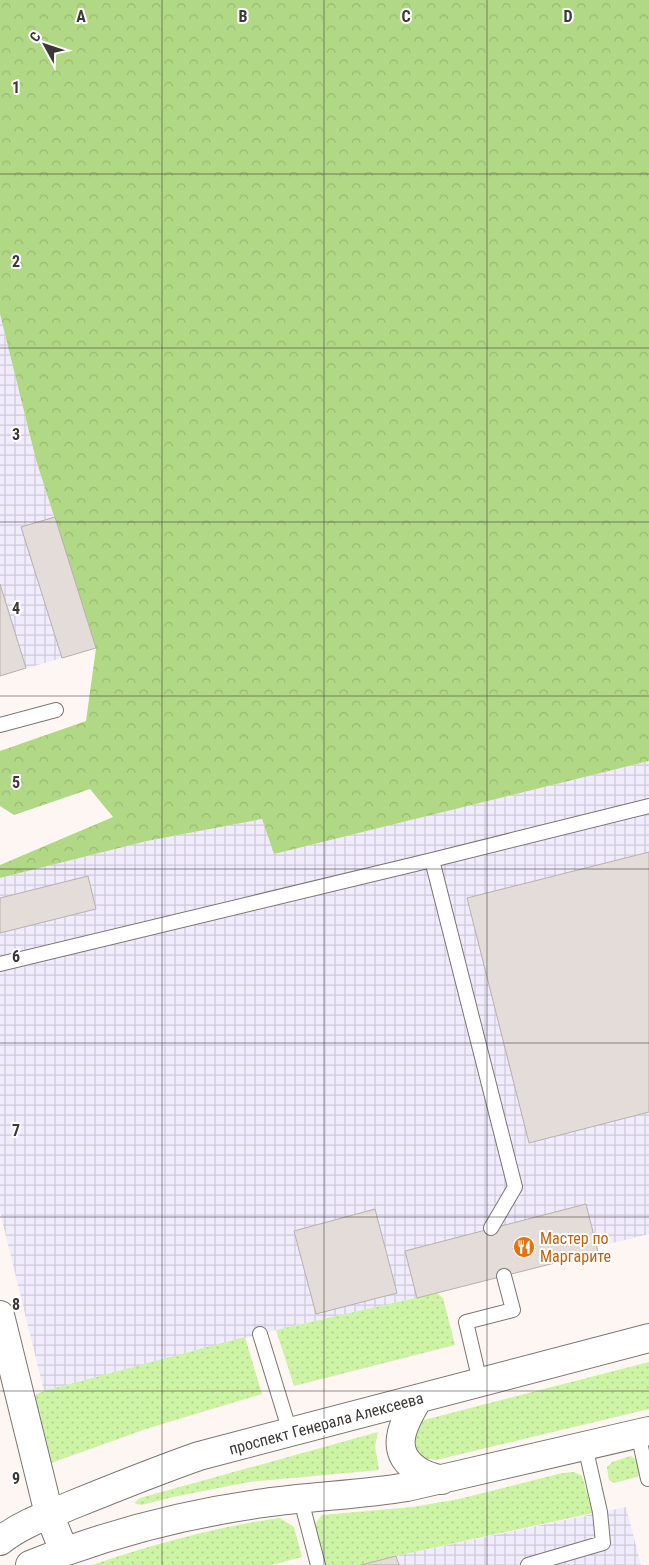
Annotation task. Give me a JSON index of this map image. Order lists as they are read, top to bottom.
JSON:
{
  "streets": {
    "street": ["проспект Генерала Алексеева"]
  },
  "places": {
    "restaurant": ["Мастер по Маргарите"]
  },
  "north": "top left",
  "grid": {
    "columns": [
      "A",
      "B",
      "C",
      "D"
    ],
    "rows": [
      "1",
      "2",
      "3",
      "4",
      "5",
      "6",
      "7",
      "8",
      "9"
    ]
  }
}
